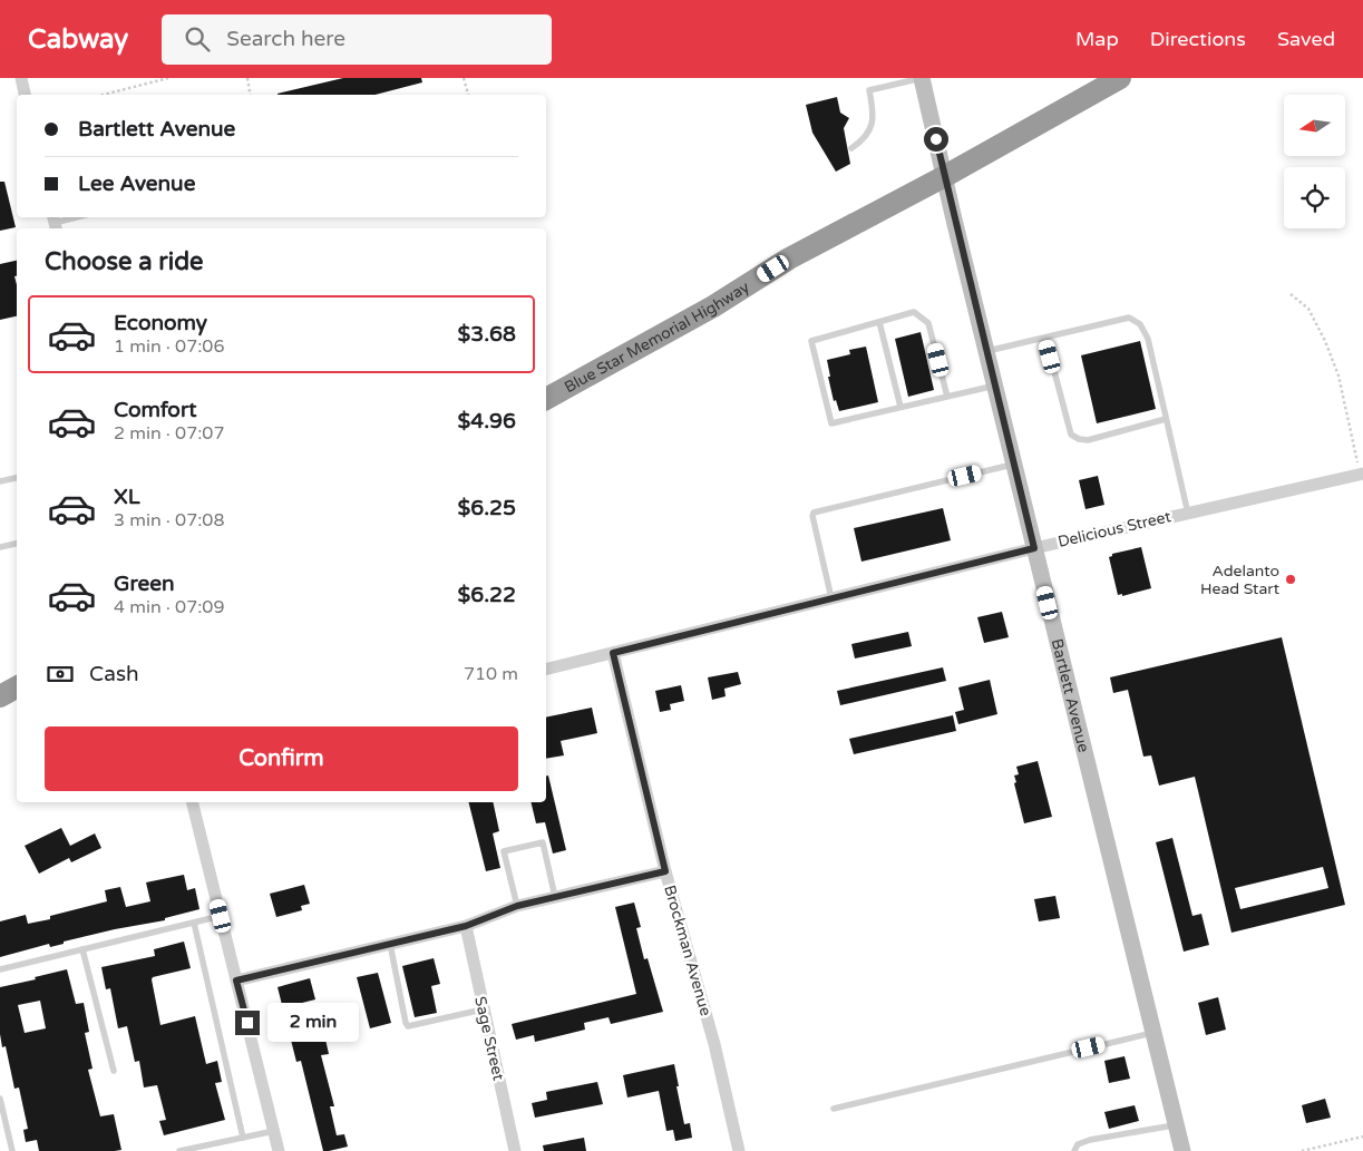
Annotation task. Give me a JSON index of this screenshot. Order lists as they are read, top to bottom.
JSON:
{
  "streets": {
    "highway": ["Blue Star Memorial Highway"],
    "street": [
      "Delicious Street",
      "Bartlett Avenue",
      "Brockman Avenue",
      "Sage Street"
    ]
  },
  "crossings": [
    ["Blue Star Memorial Highway", "Bartlett Avenue"],
    ["Delicious Street", "Bartlett Avenue"],
    ["Delicious Street", "Brockman Avenue"]
  ],
  "places": ["Adelanto Head Start"],
  "north": "left",
  "page": {
    "header": "Cabway",
    "search": "Search here",
    "nav": ["Map", "Directions", "Saved"],
    "banner": ["Bartlett Avenue", "Lee Avenue"],
    "heading": "Choose a ride",
    "list": [
      {
        "name": "Economy",
        "note": "1 min · 07:06",
        "value": "$3.68"
      },
      {
        "name": "Comfort",
        "note": "2 min · 07:07",
        "value": "$4.96"
      },
      {
        "name": "XL",
        "note": "3 min · 07:08",
        "value": "$6.25"
      },
      {
        "name": "Green",
        "note": "4 min · 07:09",
        "value": "$6.22"
      }
    ],
    "pay": ["Cash", "710 m"],
    "buttons": "Confirm",
    "bubble": "2 min"
  }
}
